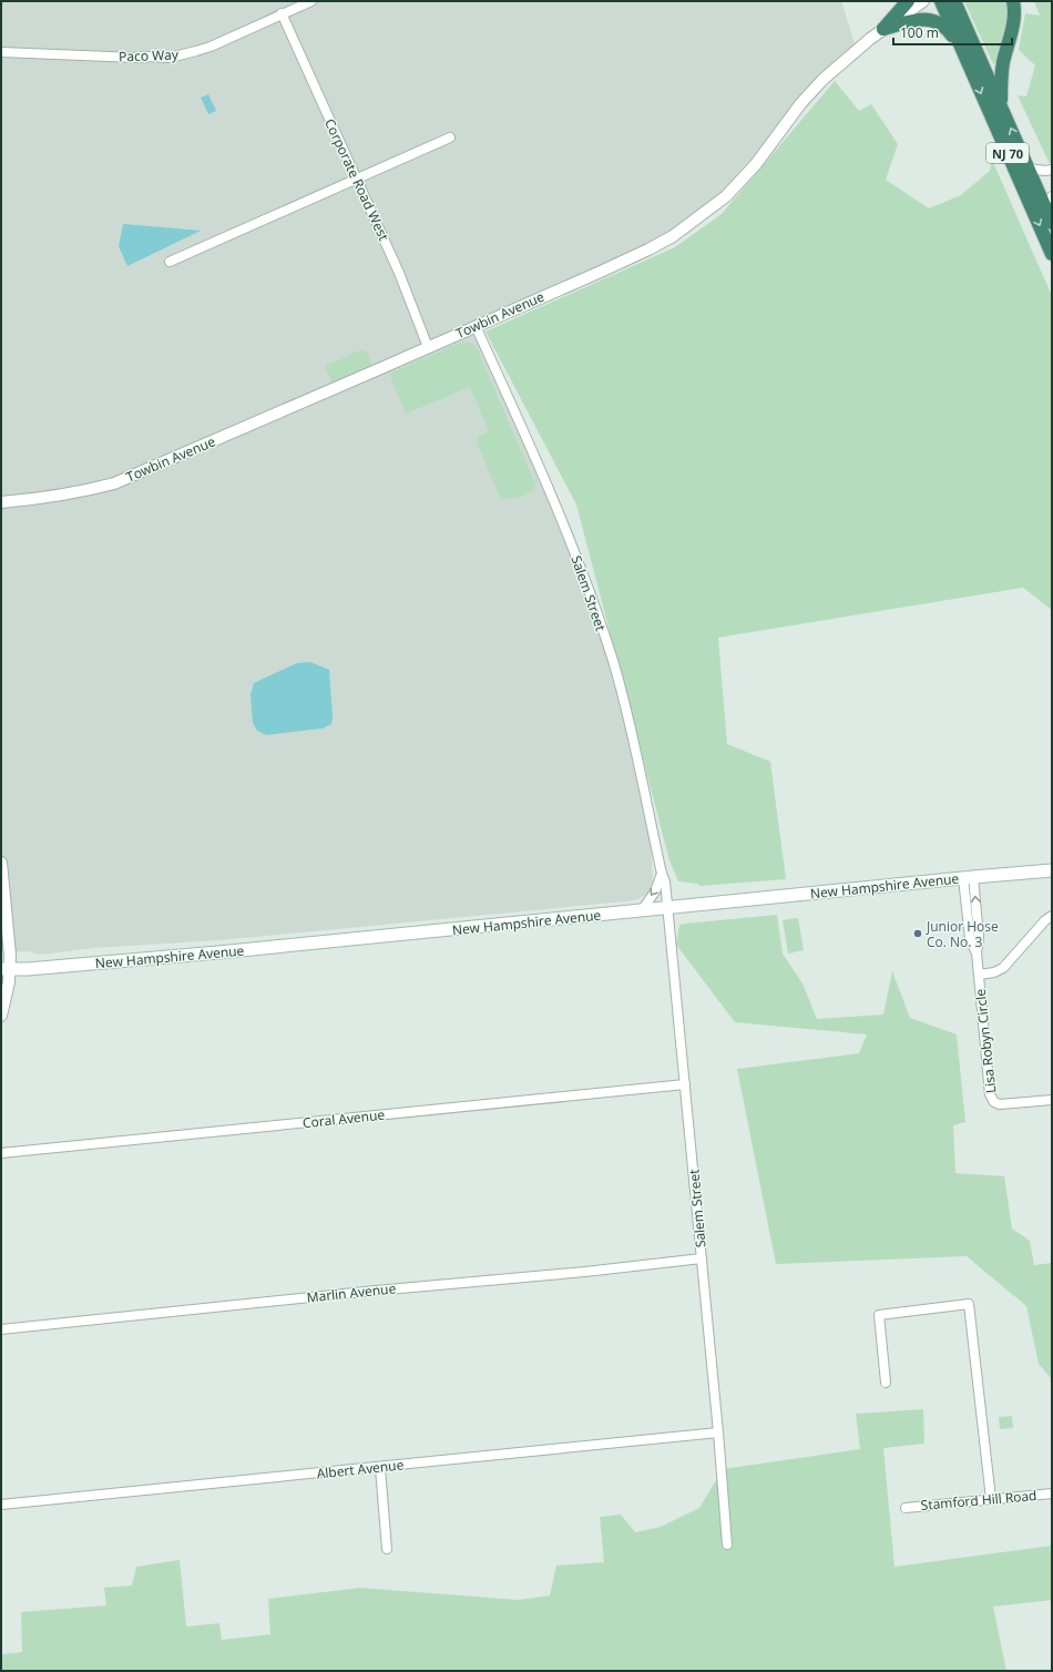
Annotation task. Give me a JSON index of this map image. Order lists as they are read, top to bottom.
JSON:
{
  "streets": {
    "highway": ["NJ 70"],
    "main road": ["New Hampshire Avenue"],
    "street": [
      "Paco Way",
      "Corporate Road West",
      "Towbin Avenue",
      "Salem Street",
      "Lisa Robyn Circle",
      "Coral Avenue",
      "Marlin Avenue",
      "Albert Avenue",
      "Stamford Hill Road"
    ]
  },
  "crossings": [
    ["Paco Way", "Corporate Road West"],
    ["Corporate Road West", "Towbin Avenue"],
    ["Towbin Avenue", "Salem Street"],
    ["Salem Street", "New Hampshire Avenue"],
    ["Salem Street", "Coral Avenue"],
    ["Salem Street", "Marlin Avenue"],
    ["Salem Street", "Albert Avenue"],
    ["New Hampshire Avenue", "Lisa Robyn Circle"]
  ],
  "places": ["Junior Hose Co. No. 3"],
  "scale_bar": "100 m"
}
